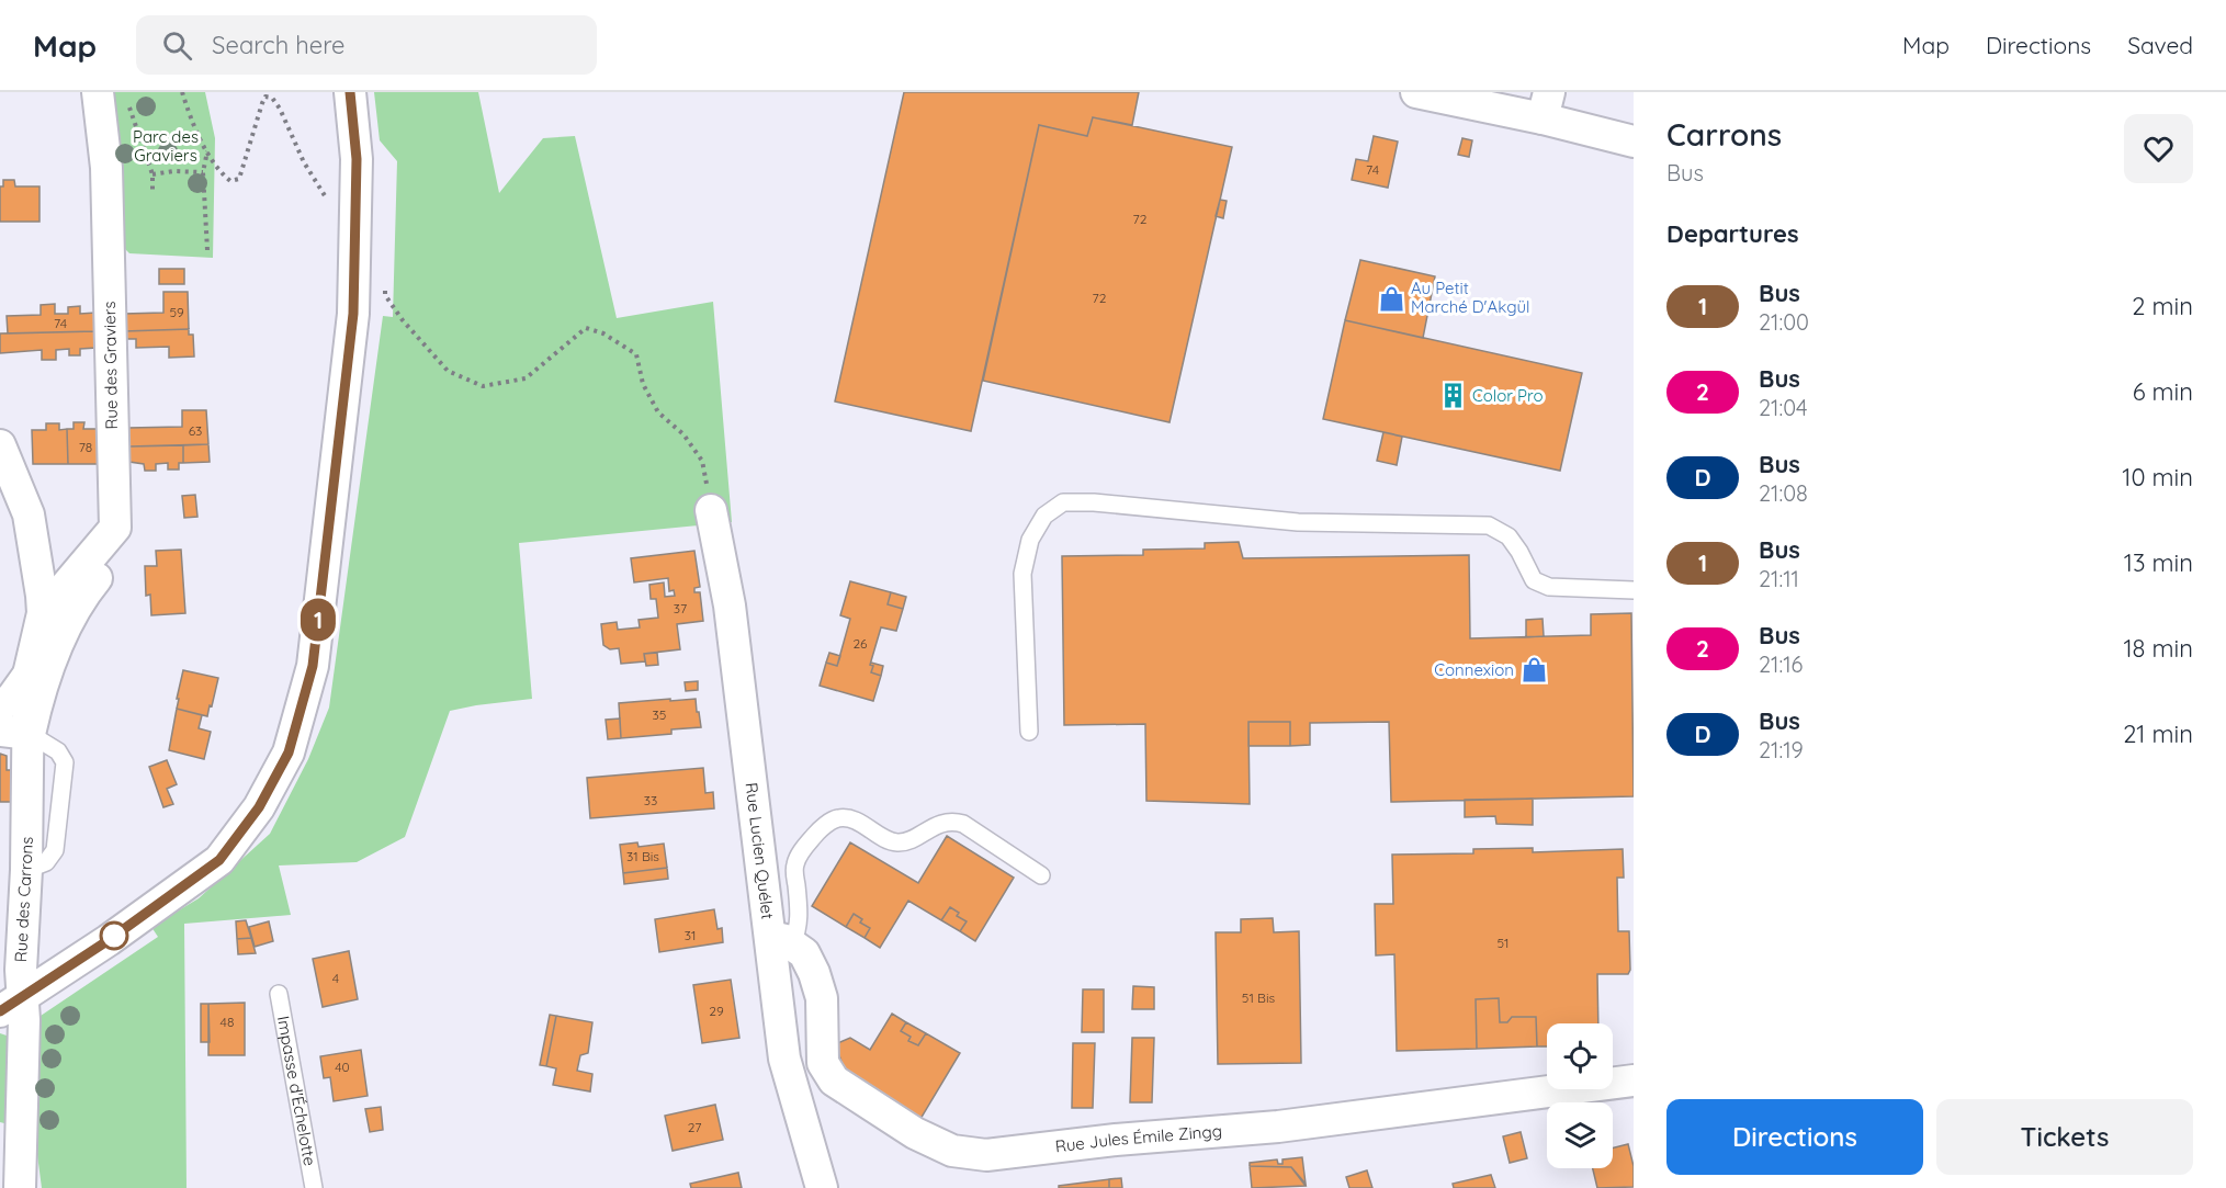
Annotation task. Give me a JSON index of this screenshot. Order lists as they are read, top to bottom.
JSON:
{
  "streets": {
    "street": [
      "Rue des Graviers",
      "Rue Lucien Quélet",
      "Rue des Carrons",
      "Rue Jules Émile Zingg"
    ],
    "lane": ["Impasse d'Échelotte"]
  },
  "crossings": [
    ["Rue des Graviers", "Rue des Carrons"],
    ["Rue Lucien Quélet", "Rue Jules Émile Zingg"]
  ],
  "parks": ["Parc des Graviers"],
  "places": {
    "shop": ["Au Petit Marché D'Akgül", "Connexion"],
    "building": ["Color Pro"]
  },
  "lines": ["bus line 1"],
  "house_numbers": [
    "74",
    "72",
    "72",
    "59",
    "74",
    "63",
    "78",
    "37",
    "26",
    "35",
    "33",
    "31 Bis",
    "31",
    "51",
    "4",
    "51 Bis",
    "29",
    "48",
    "40",
    "27"
  ],
  "page": {
    "header": "Map",
    "search": "Search here",
    "nav": ["Map", "Directions", "Saved"],
    "on_map": "1",
    "heading": [
      ["Carrons", "Bus"],
      "Departures"
    ],
    "list": [
      {
        "mark": "1",
        "name": "Bus",
        "note": "21:00",
        "value": "2 min"
      },
      {
        "mark": "2",
        "name": "Bus",
        "note": "21:04",
        "value": "6 min"
      },
      {
        "mark": "D",
        "name": "Bus",
        "note": "21:08",
        "value": "10 min"
      },
      {
        "mark": "1",
        "name": "Bus",
        "note": "21:11",
        "value": "13 min"
      },
      {
        "mark": "2",
        "name": "Bus",
        "note": "21:16",
        "value": "18 min"
      },
      {
        "mark": "D",
        "name": "Bus",
        "note": "21:19",
        "value": "21 min"
      }
    ],
    "buttons": ["Directions", "Tickets"]
  }
}
